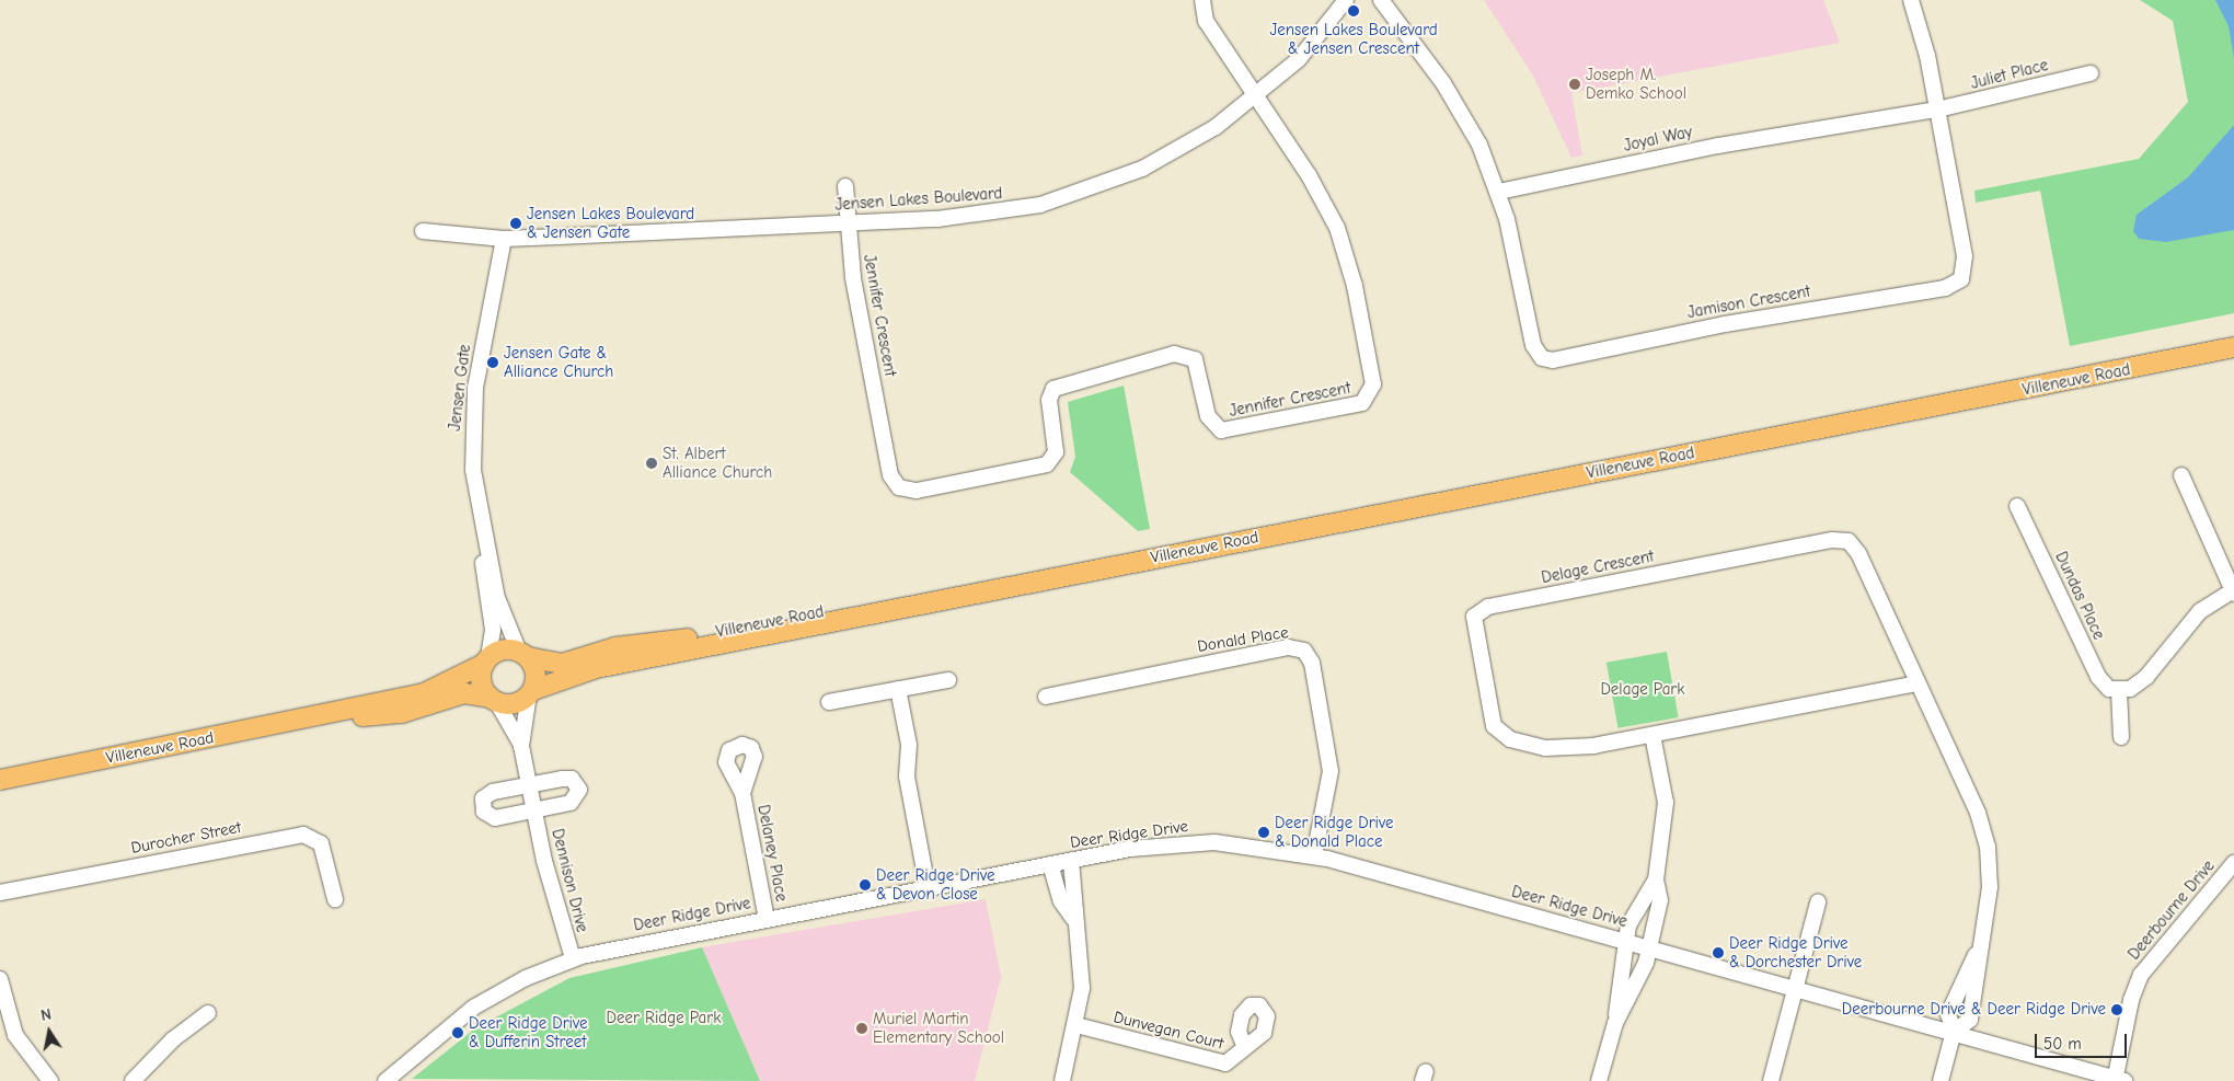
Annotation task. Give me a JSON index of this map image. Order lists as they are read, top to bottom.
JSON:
{
  "streets": {
    "main road": ["Villeneuve Road"],
    "street": [
      "Juliet Place",
      "Joyal Way",
      "Jensen Lakes Boulevard",
      "Jamison Crescent",
      "Jennifer Crescent",
      "Jensen Gate",
      "Delage Crescent",
      "Dundas Place",
      "Donald Place",
      "Deer Ridge Drive",
      "Durocher Street",
      "Delaney Place",
      "Dennison Drive",
      "Deerbourne Drive",
      "Dunvegan Court"
    ]
  },
  "crossings": [
    ["Juliet Place", "Joyal Way"],
    ["Juliet Place", "Jamison Crescent"],
    ["Joyal Way", "Jamison Crescent"],
    ["Jensen Lakes Boulevard", "Jennifer Crescent"],
    ["Jensen Lakes Boulevard", "Jensen Gate"],
    ["Villeneuve Road", "Jensen Gate"],
    ["Villeneuve Road", "Dennison Drive"],
    ["Jensen Gate", "Dennison Drive"],
    ["Delage Crescent", "Deer Ridge Drive"],
    ["Donald Place", "Deer Ridge Drive"],
    ["Deer Ridge Drive", "Delaney Place"],
    ["Deer Ridge Drive", "Dennison Drive"],
    ["Deer Ridge Drive", "Deerbourne Drive"]
  ],
  "parks": ["Delage Park", "Deer Ridge Park"],
  "places": [
    "Jensen Lakes Boulevard & Jensen Crescent",
    "Joseph M. Demko School",
    "Jensen Lakes Boulevard & Jensen Gate",
    "Jensen Gate & Alliance Church",
    "St. Albert Alliance Church",
    "Deer Ridge Drive & Donald Place",
    "Deer Ridge Drive & Devon Close",
    "Deer Ridge Drive & Dorchester Drive",
    "Deerbourne Drive & Deer Ridge Drive",
    "Muriel Martin Elementary School",
    "Deer Ridge Drive & Dufferin Street"
  ],
  "scale_bar": "50 m",
  "north": "top"
}
